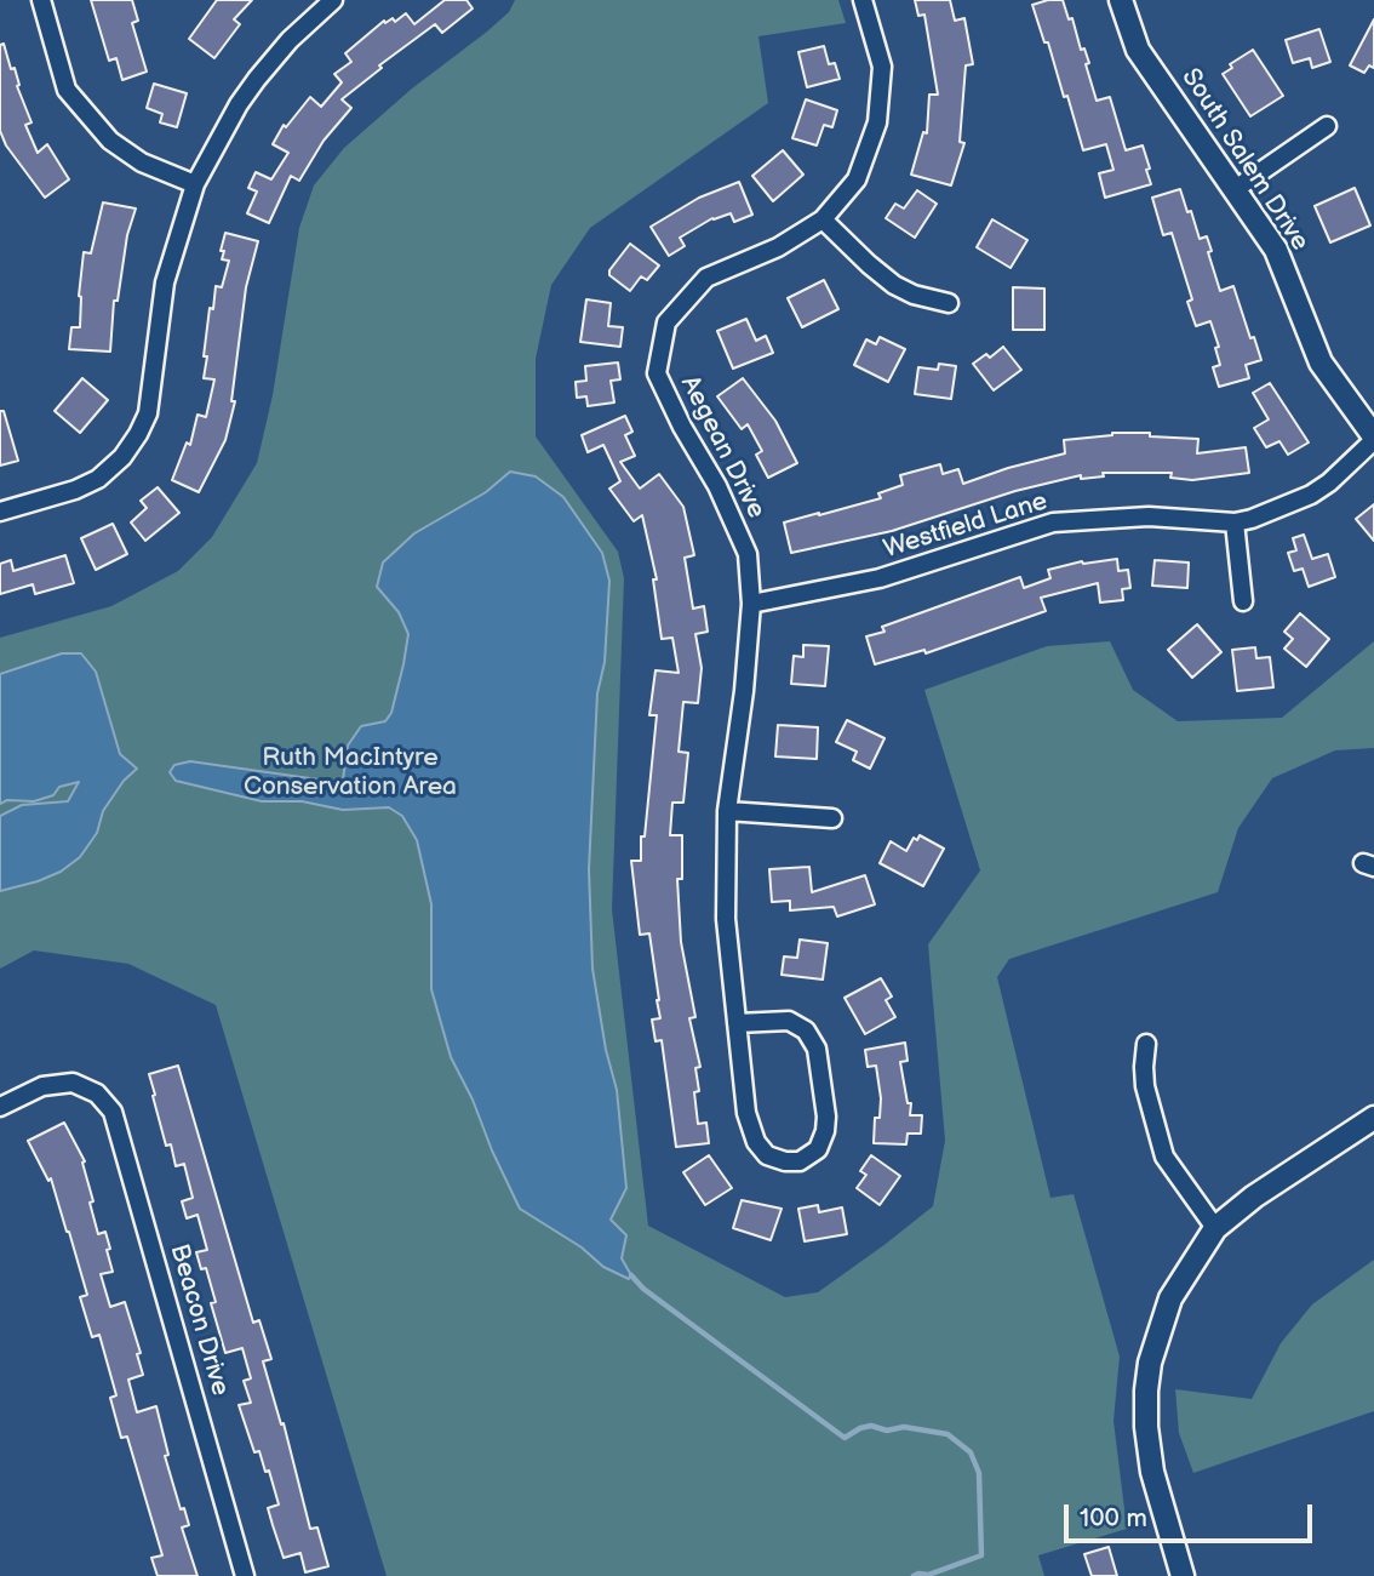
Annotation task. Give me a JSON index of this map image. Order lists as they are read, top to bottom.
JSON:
{
  "streets": {
    "street": [
      "South Salem Drive",
      "Aegean Drive",
      "Westfield Lane",
      "Beacon Drive"
    ]
  },
  "crossings": [
    ["South Salem Drive", "Westfield Lane"],
    ["Aegean Drive", "Westfield Lane"]
  ],
  "parks": ["Ruth MacIntyre Conservation Area"],
  "scale_bar": "100 m"
}
